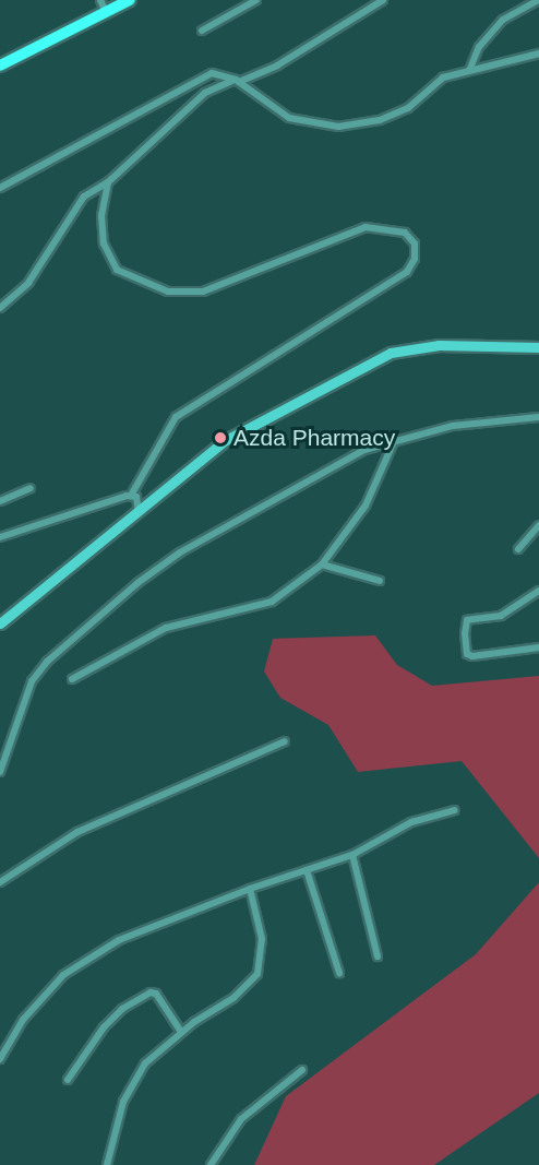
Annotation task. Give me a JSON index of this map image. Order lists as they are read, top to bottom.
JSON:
{
  "places": ["Azda Pharmacy"]
}
